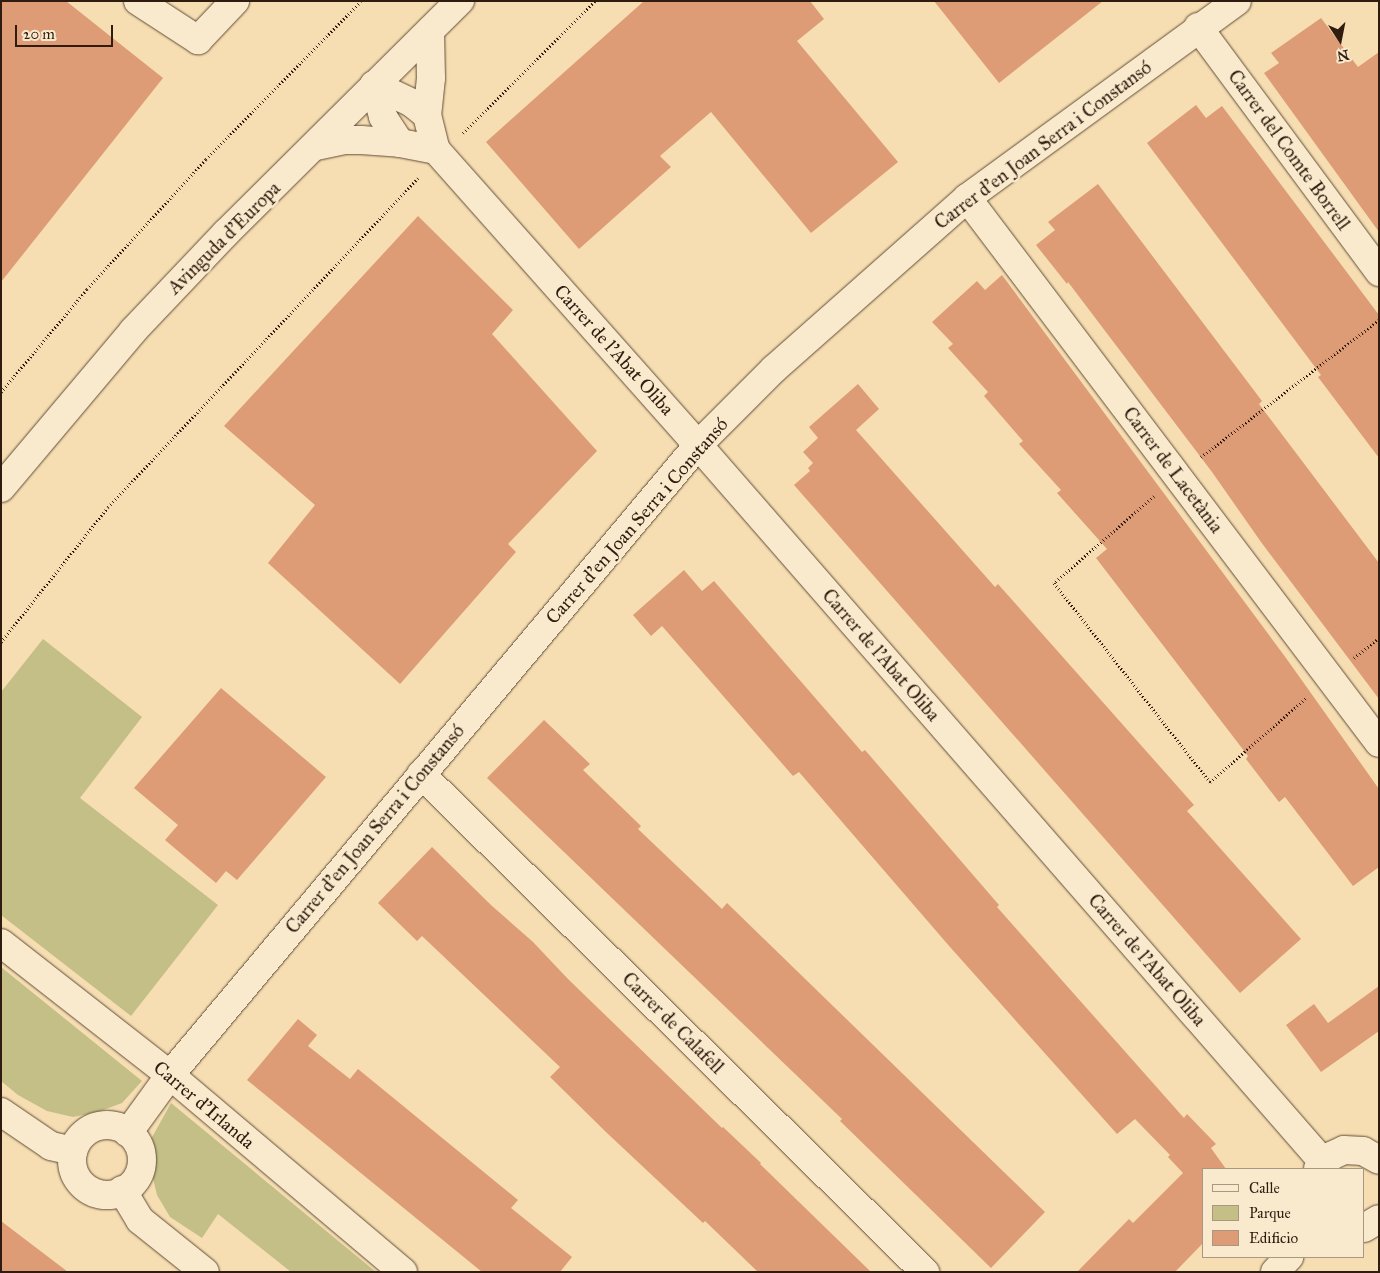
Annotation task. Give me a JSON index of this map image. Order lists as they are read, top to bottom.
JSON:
{
  "streets": {
    "street": [
      "Carrer d'en Joan Serra i Constansó",
      "Carrer del Comte Borrell",
      "Avinguda d'Europa",
      "Carrer de l'Abat Oliba",
      "Carrer de Lacetània",
      "Carrer de Calafell",
      "Carrer d'Irlanda"
    ]
  },
  "crossings": [
    ["Carrer d'en Joan Serra i Constansó", "Carrer del Comte Borrell"],
    ["Carrer d'en Joan Serra i Constansó", "Carrer de l'Abat Oliba"],
    ["Carrer d'en Joan Serra i Constansó", "Carrer de Lacetània"],
    ["Carrer d'en Joan Serra i Constansó", "Carrer de Calafell"],
    ["Carrer d'en Joan Serra i Constansó", "Carrer d'Irlanda"],
    ["Avinguda d'Europa", "Carrer de l'Abat Oliba"]
  ],
  "legend": ["Calle", "Parque", "Edificio"],
  "scale_bar": "20 m",
  "north": "bottom"
}
